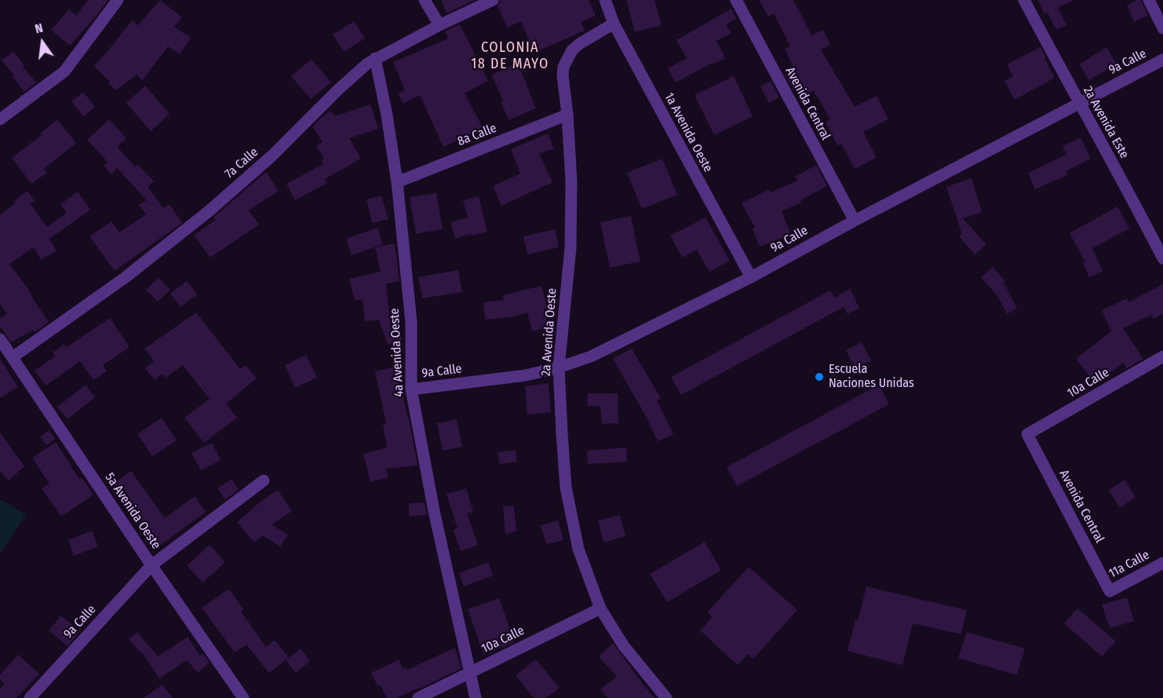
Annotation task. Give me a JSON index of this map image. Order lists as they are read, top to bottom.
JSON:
{
  "streets": {
    "street": [
      "9a Calle",
      "Avenida Central",
      "2a Avenida Este",
      "1a Avenida Oeste",
      "8a Calle",
      "7a Calle",
      "2a Avenida Oeste",
      "4a Avenida Oeste",
      "10a Calle",
      "5a Avenida Oeste",
      "11a Calle"
    ]
  },
  "crossings": [
    ["9a Calle", "Avenida Central"],
    ["9a Calle", "2a Avenida Este"],
    ["9a Calle", "1a Avenida Oeste"],
    ["9a Calle", "2a Avenida Oeste"],
    ["9a Calle", "4a Avenida Oeste"],
    ["9a Calle", "5a Avenida Oeste"],
    ["Avenida Central", "10a Calle"],
    ["Avenida Central", "11a Calle"],
    ["1a Avenida Oeste", "2a Avenida Oeste"],
    ["8a Calle", "2a Avenida Oeste"],
    ["8a Calle", "4a Avenida Oeste"],
    ["7a Calle", "4a Avenida Oeste"],
    ["7a Calle", "5a Avenida Oeste"],
    ["2a Avenida Oeste", "10a Calle"],
    ["4a Avenida Oeste", "10a Calle"]
  ],
  "districts": ["COLONIA 18 DE MAYO"],
  "places": ["Escuela Naciones Unidas"],
  "north": "top"
}
